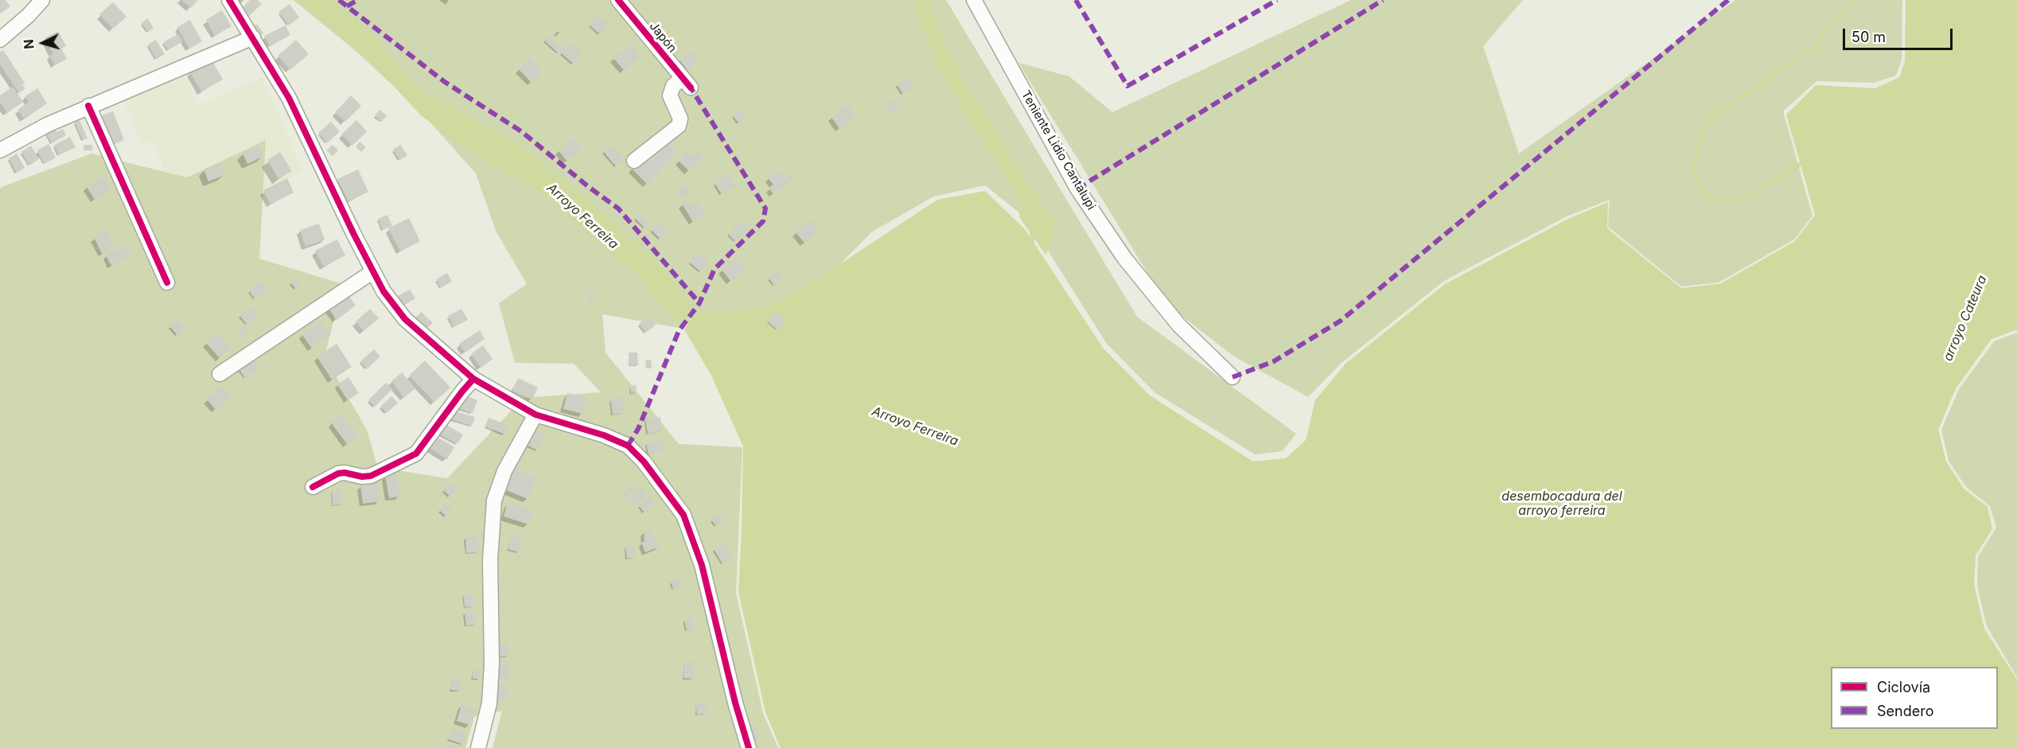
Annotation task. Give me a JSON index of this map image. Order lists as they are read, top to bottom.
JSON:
{
  "streets": {
    "street": ["Japón", "Teniente Lidio Cantalupi"]
  },
  "water": ["Arroyo Ferreira", "arroyo Cateura", "desembocadura del arroyo ferreira"],
  "legend": ["Ciclovía", "Sendero"],
  "scale_bar": "50 m",
  "north": "left"
}
